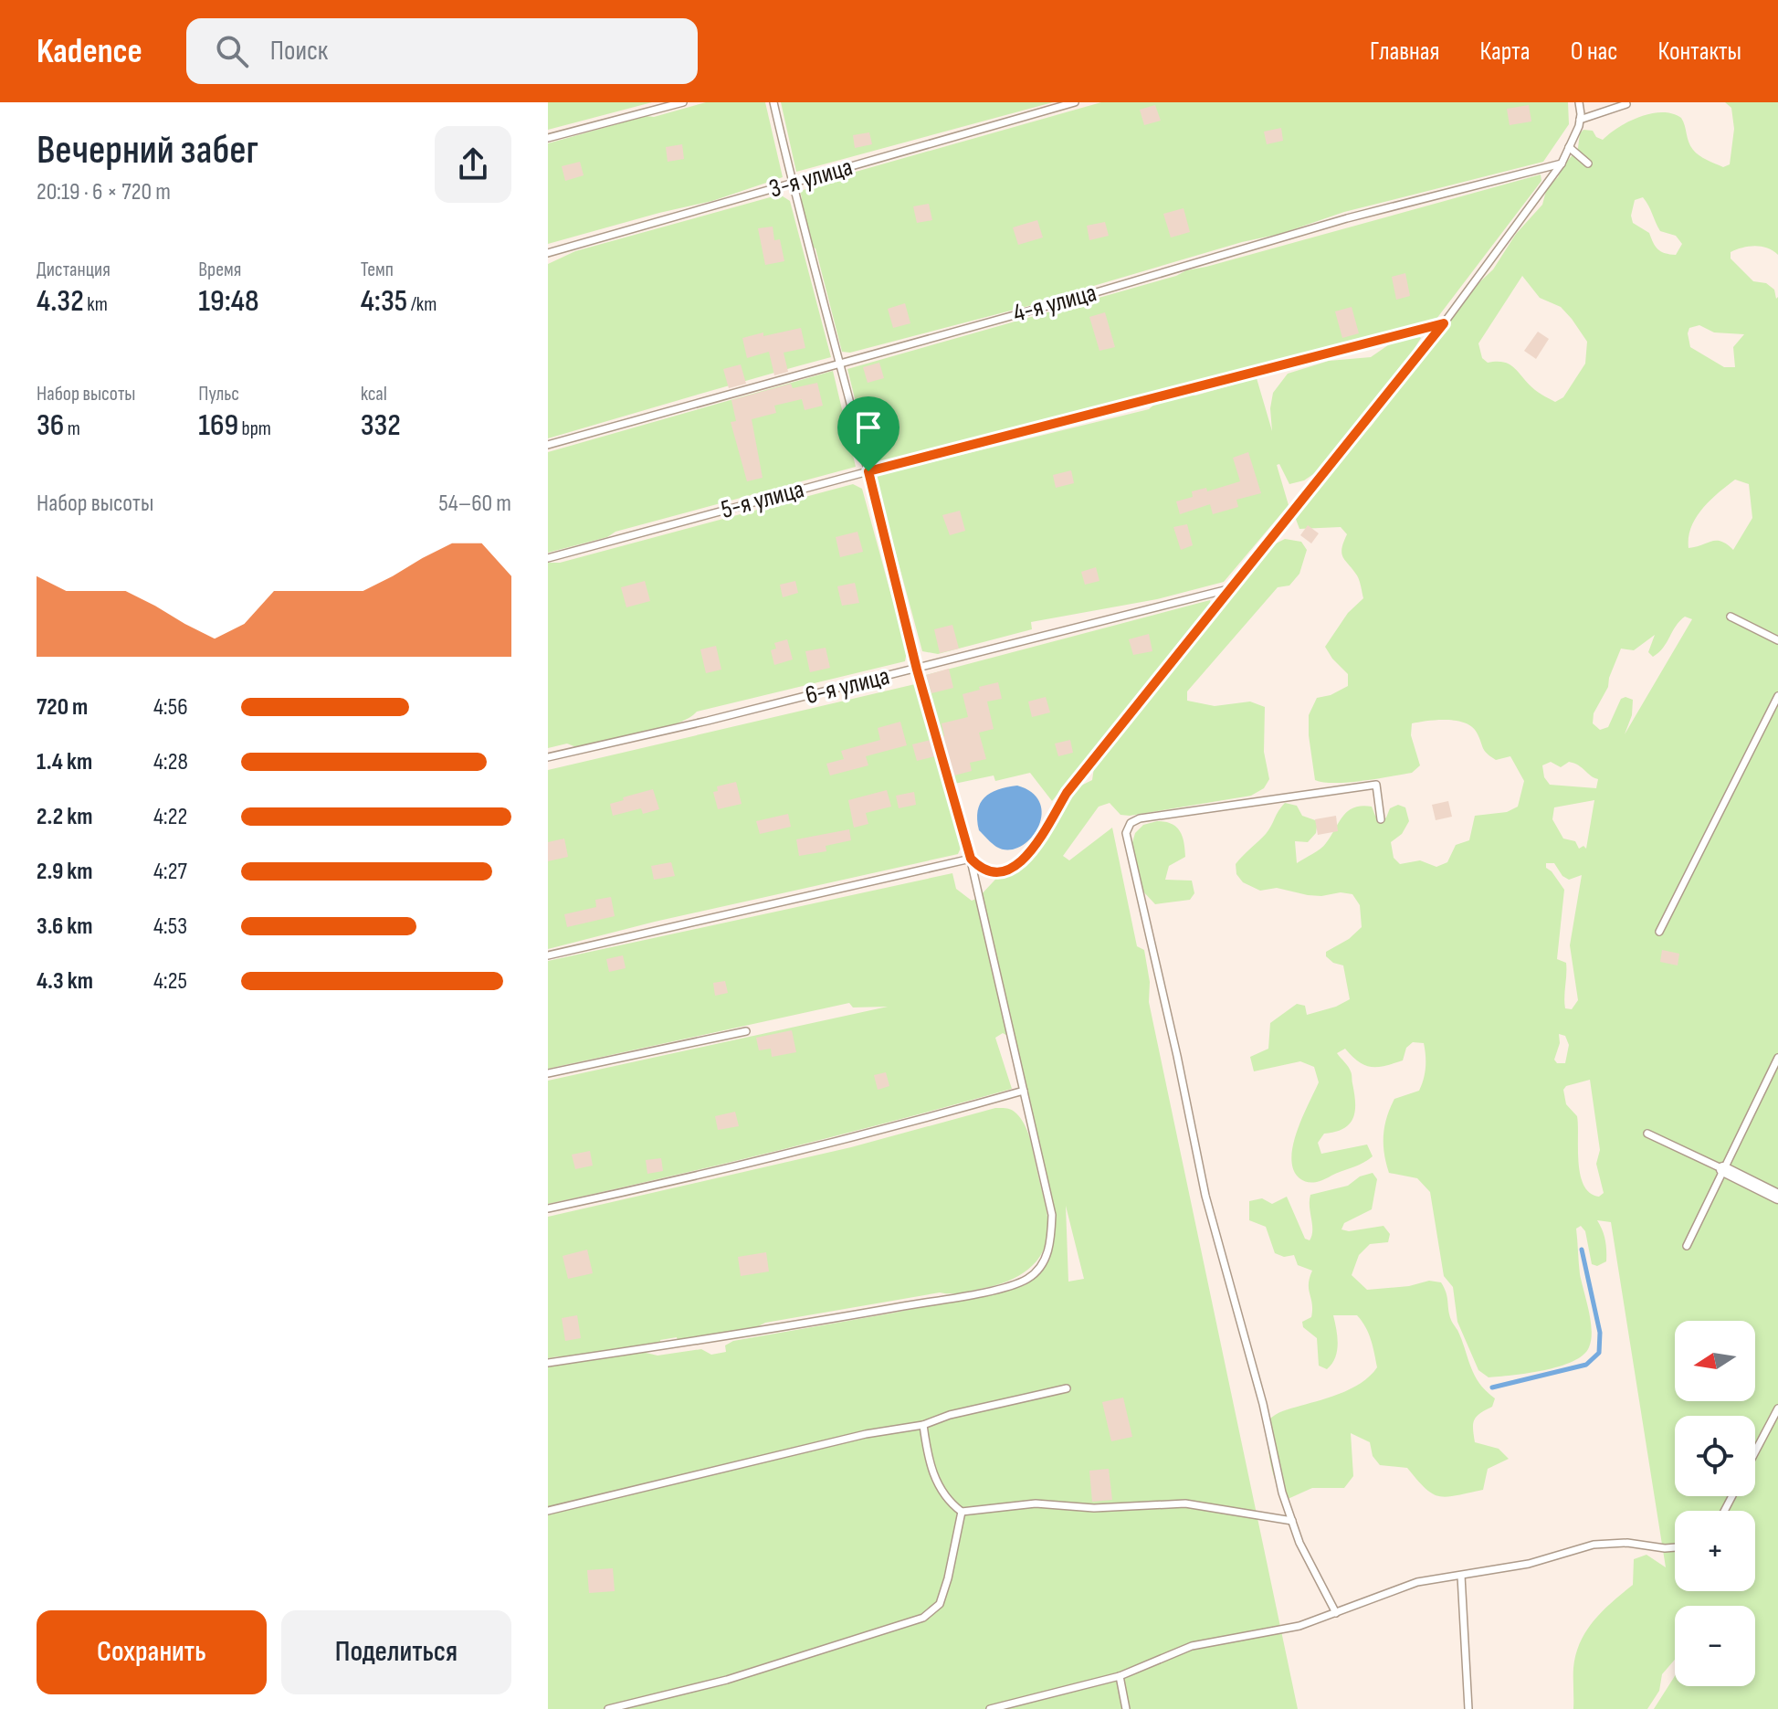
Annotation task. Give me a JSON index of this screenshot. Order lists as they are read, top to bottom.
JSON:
{
  "streets": {
    "lane": [
      "3-я улица",
      "4-я улица",
      "5-я улица",
      "6-я улица"
    ]
  },
  "north": "left",
  "page": {
    "header": "Kadence",
    "search": "Поиск",
    "nav": [
      "Главная",
      "Карта",
      "О нас",
      "Контакты"
    ],
    "heading": ["Вечерний забег", "20:19 · 6 × 720 m"],
    "stats": [
      ["Дистанция", "4.32 km"],
      ["Время", "19:48"],
      ["Темп", "4:35 /km"],
      ["Набор высоты", "36 m"],
      ["Пульс", "169 bpm"],
      ["kcal", "332"]
    ],
    "chart": ["Набор высоты", "54–60 m"],
    "list": [
      {
        "name": "720 m",
        "note": "4:56"
      },
      {
        "name": "1.4 km",
        "note": "4:28"
      },
      {
        "name": "2.2 km",
        "note": "4:22"
      },
      {
        "name": "2.9 km",
        "note": "4:27"
      },
      {
        "name": "3.6 km",
        "note": "4:53"
      },
      {
        "name": "4.3 km",
        "note": "4:25"
      }
    ],
    "map_buttons": ["+", "−"],
    "buttons": ["Сохранить", "Поделиться"]
  }
}
